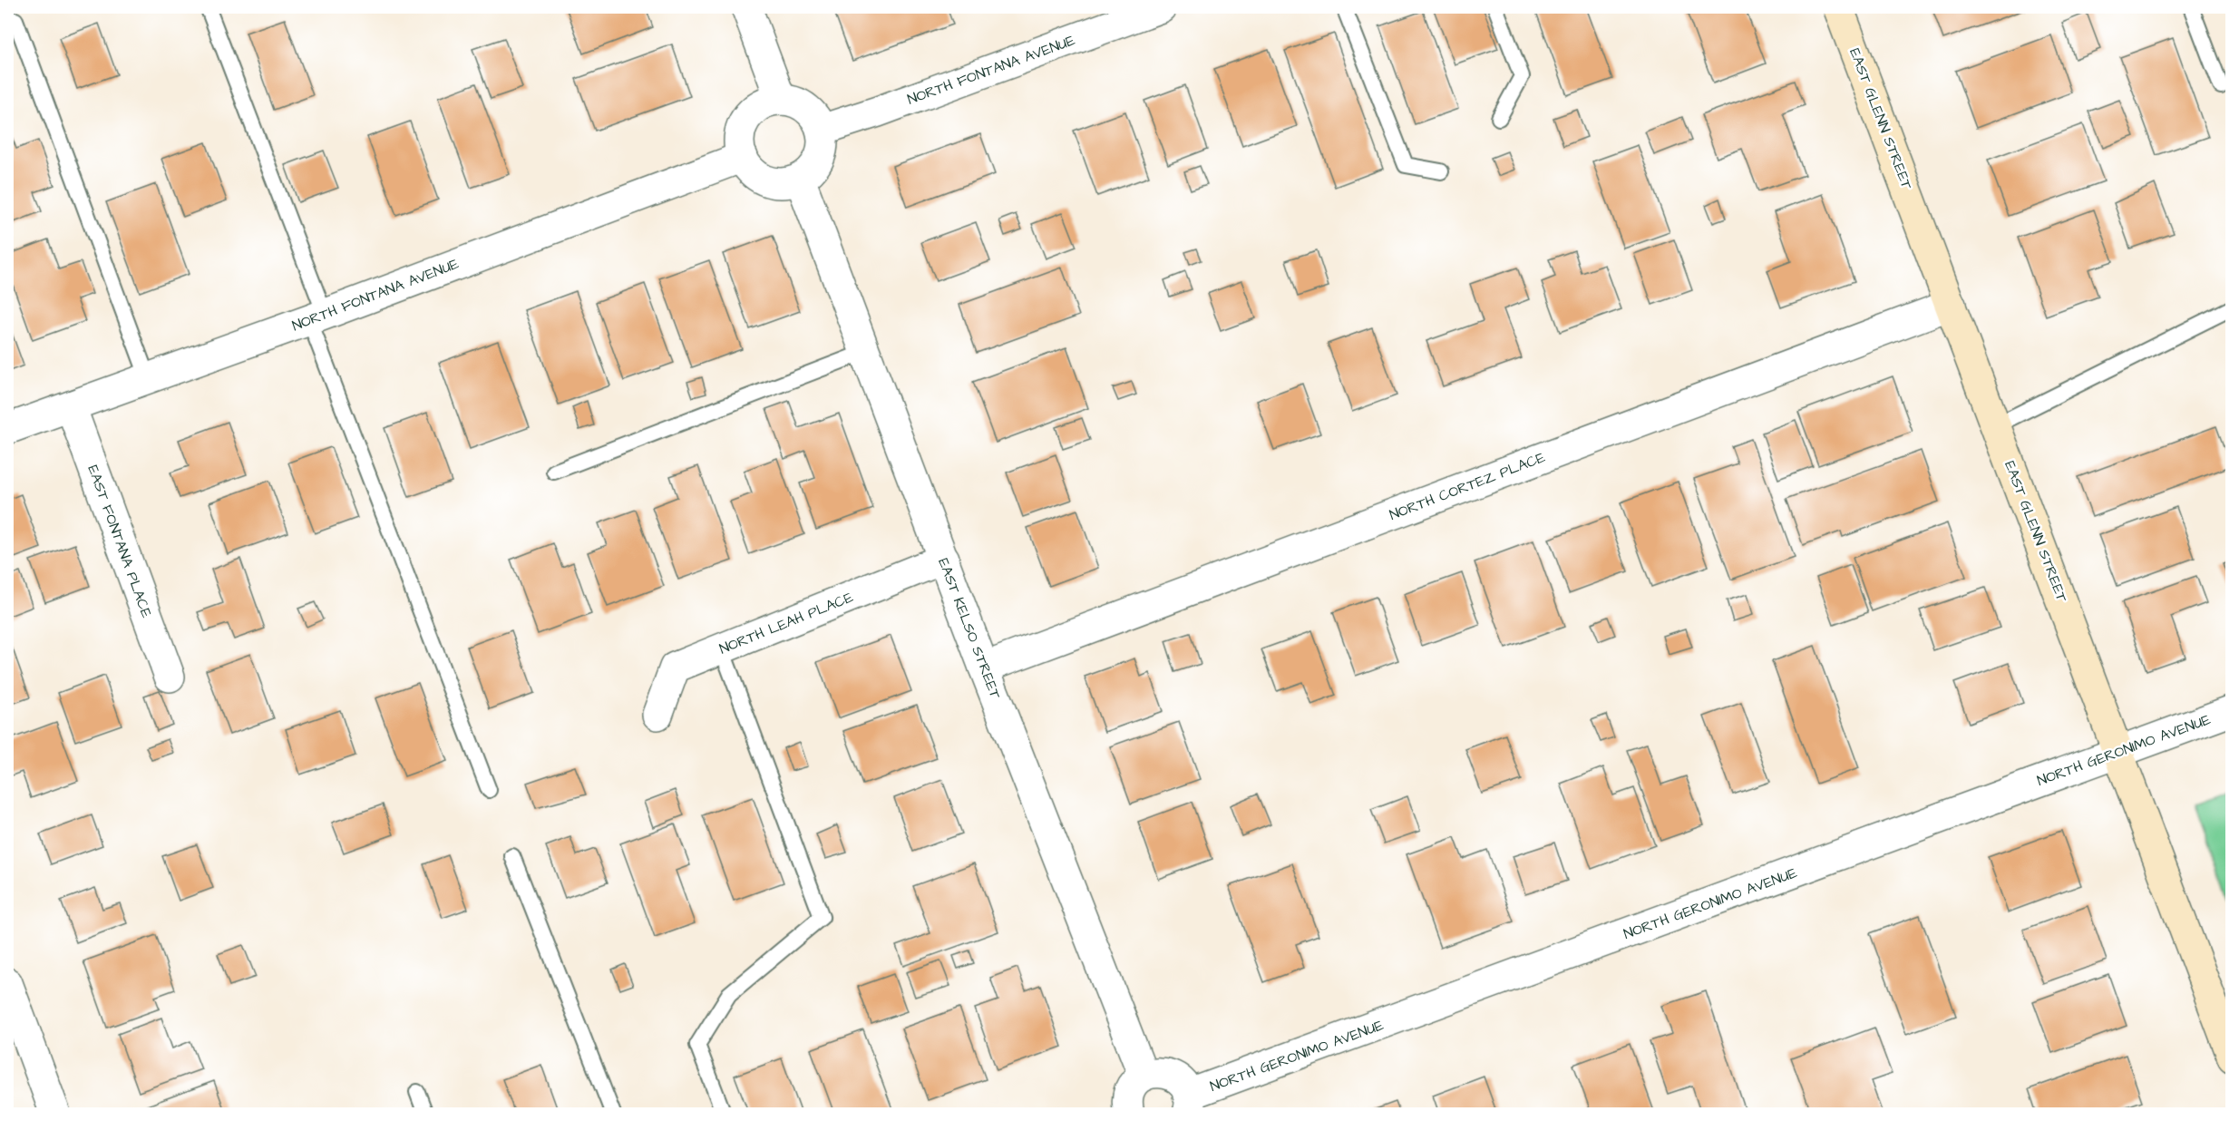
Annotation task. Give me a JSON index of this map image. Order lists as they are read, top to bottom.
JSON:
{
  "streets": {
    "street": [
      "NORTH FONTANA AVENUE",
      "EAST GLENN STREET",
      "NORTH CORTEZ PLACE",
      "EAST FONTANA PLACE",
      "NORTH LEAH PLACE",
      "EAST KELSO STREET",
      "NORTH GERONIMO AVENUE"
    ]
  },
  "crossings": [
    ["NORTH FONTANA AVENUE", "EAST FONTANA PLACE"],
    ["NORTH FONTANA AVENUE", "EAST KELSO STREET"],
    ["EAST GLENN STREET", "NORTH CORTEZ PLACE"],
    ["EAST GLENN STREET", "NORTH GERONIMO AVENUE"],
    ["NORTH CORTEZ PLACE", "EAST KELSO STREET"],
    ["NORTH LEAH PLACE", "EAST KELSO STREET"]
  ]
}
